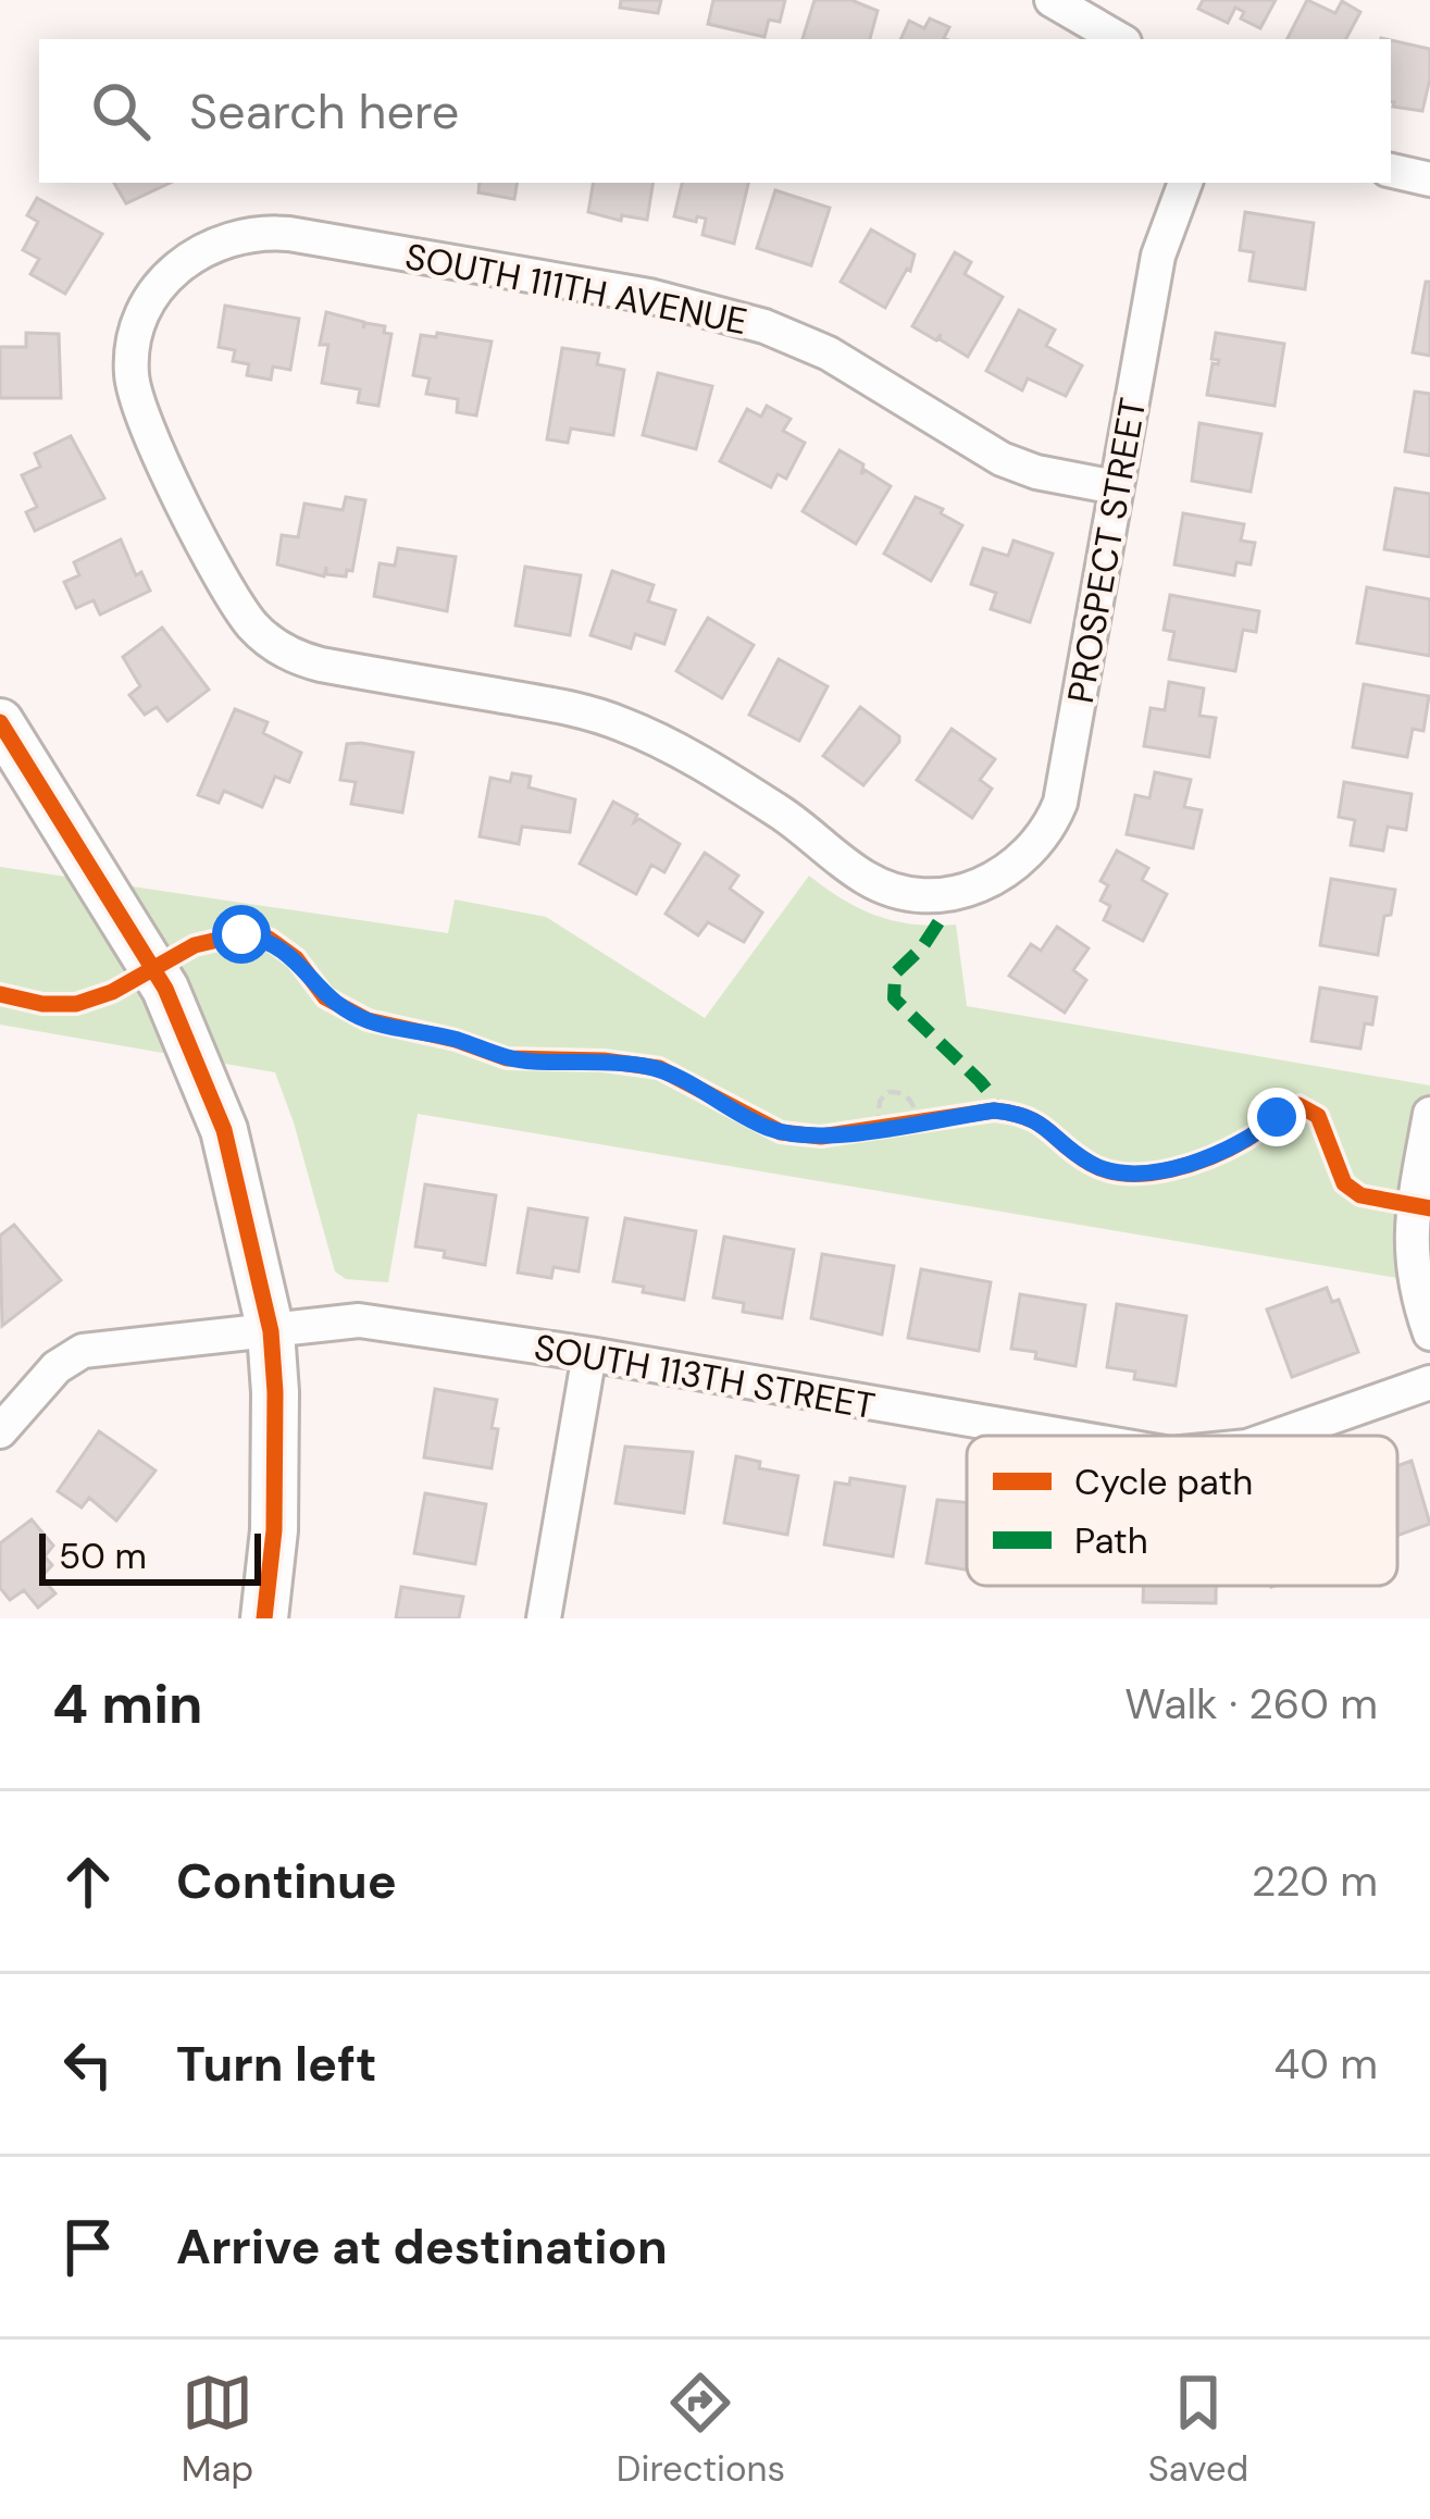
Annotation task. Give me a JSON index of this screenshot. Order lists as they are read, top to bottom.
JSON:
{
  "streets": {
    "street": ["SOUTH 111TH AVENUE", "PROSPECT STREET", "SOUTH 113TH STREET"]
  },
  "crossings": [
    ["SOUTH 111TH AVENUE", "PROSPECT STREET"]
  ],
  "legend": ["Cycle path", "Path"],
  "scale_bar": "50 m",
  "page": {
    "search": "Search here",
    "scale": "50 m",
    "heading": ["4 min", "Walk · 260 m"],
    "list": [
      ["Continue", "220 m"],
      ["Turn left", "40 m"],
      "Arrive at destination"
    ],
    "nav": ["Map", "Directions", "Saved"]
  }
}
